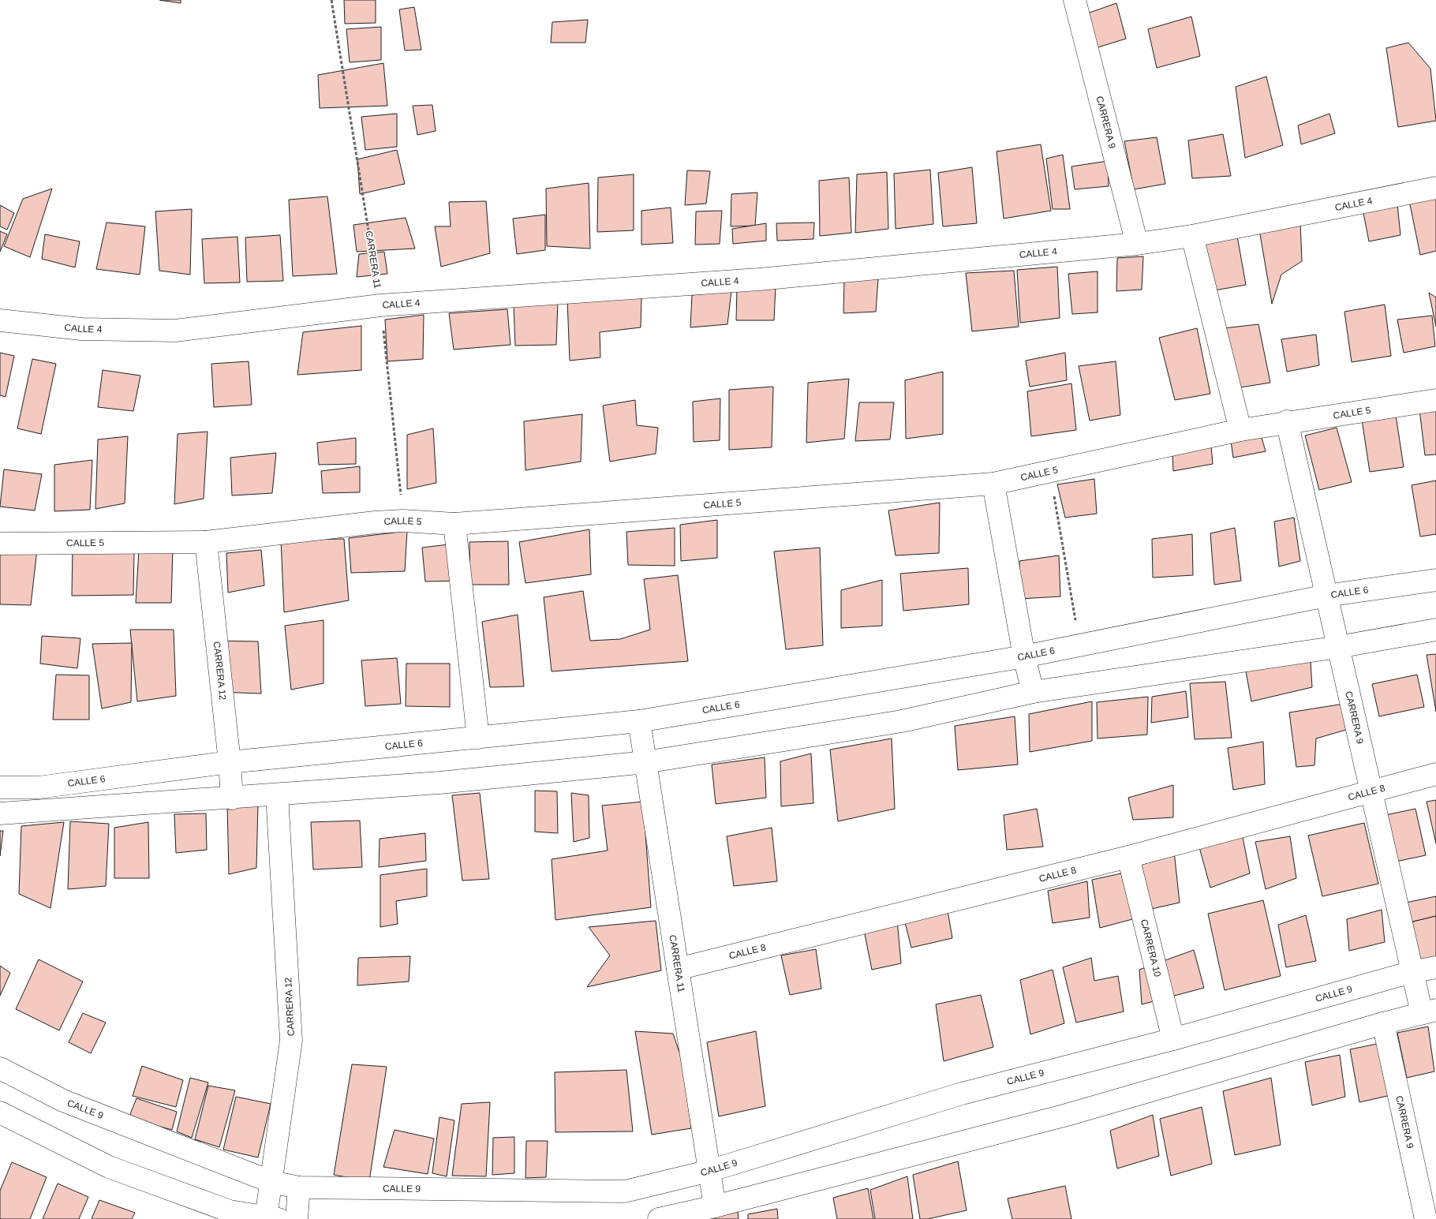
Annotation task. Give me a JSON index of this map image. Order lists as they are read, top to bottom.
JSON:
{
  "streets": {
    "street": [
      "CARRERA 9",
      "CALLE 4",
      "CARRERA 11",
      "CALLE 5",
      "CALLE 6",
      "CARRERA 12",
      "CALLE 8",
      "CARRERA 10",
      "CALLE 9"
    ]
  },
  "crossings": [
    ["CARRERA 9", "CALLE 4"],
    ["CARRERA 9", "CALLE 5"],
    ["CARRERA 9", "CALLE 6"],
    ["CARRERA 9", "CALLE 8"],
    ["CARRERA 9", "CALLE 9"],
    ["CALLE 4", "CARRERA 11"],
    ["CARRERA 11", "CALLE 5"],
    ["CARRERA 11", "CALLE 6"],
    ["CARRERA 11", "CALLE 8"],
    ["CARRERA 11", "CALLE 9"],
    ["CALLE 5", "CARRERA 12"],
    ["CALLE 6", "CARRERA 12"],
    ["CARRERA 12", "CALLE 9"],
    ["CALLE 8", "CARRERA 10"],
    ["CARRERA 10", "CALLE 9"]
  ]
}
